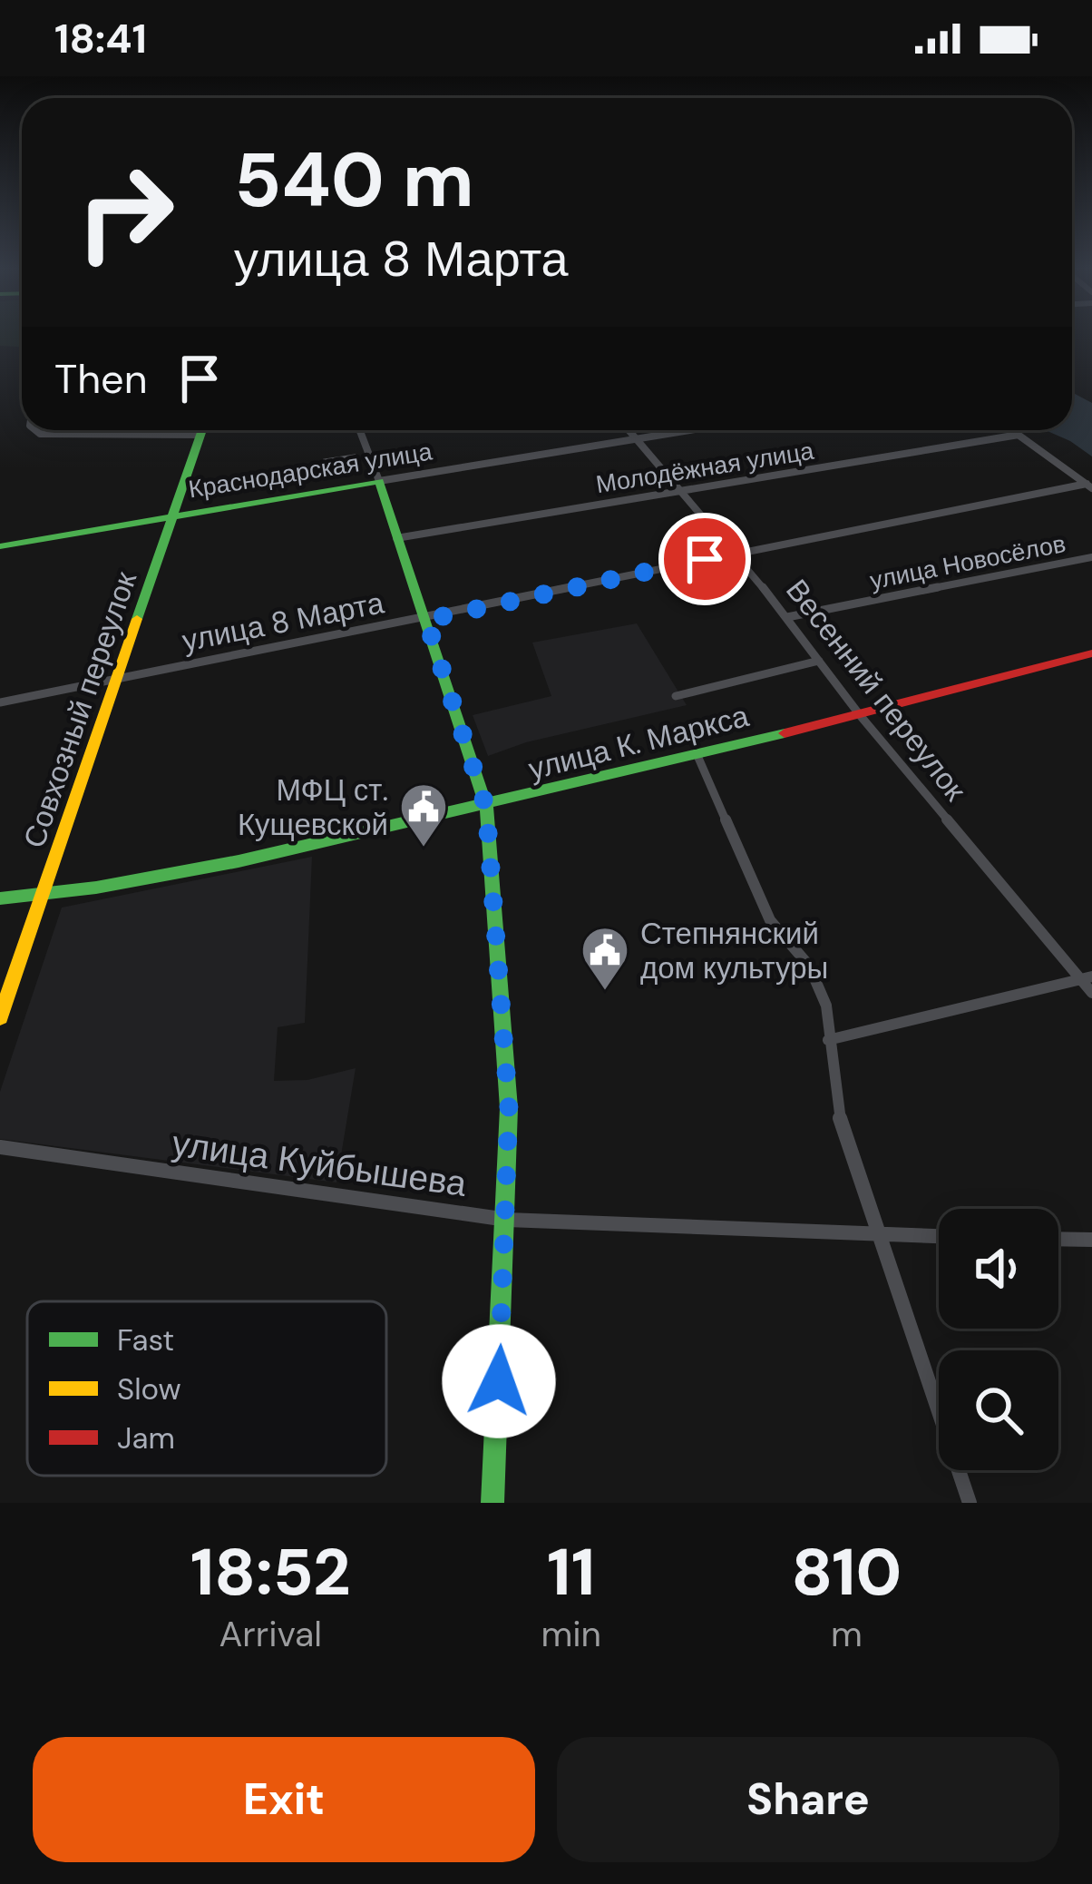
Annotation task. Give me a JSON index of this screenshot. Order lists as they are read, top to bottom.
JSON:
{
  "streets": {
    "street": [
      "Молодёжная улица",
      "Краснодарская улица",
      "улица Новосёлов",
      "улица 8 Марта",
      "Весенний переулок",
      "Совхозный переулок",
      "улица К. Маркса",
      "улица Куйбышева"
    ]
  },
  "crossings": [
    ["Молодёжная улица", "Весенний переулок"],
    ["Краснодарская улица", "Весенний переулок"],
    ["Краснодарская улица", "Совхозный переулок"],
    ["улица Новосёлов", "Весенний переулок"],
    ["улица 8 Марта", "Весенний переулок"],
    ["улица 8 Марта", "Совхозный переулок"],
    ["Весенний переулок", "улица К. Маркса"],
    ["Совхозный переулок", "улица К. Маркса"]
  ],
  "places": {
    "public building": ["МФЦ ст. Кущевской", "Степнянский дом культуры"]
  },
  "legend": ["Fast", "Slow", "Jam"],
  "page": {
    "status": "18:41",
    "turn": ["540 m", "улица 8 Марта"],
    "then": "Then",
    "eta": [
      "18:52",
      "Arrival",
      "11",
      "min",
      "810",
      "m"
    ],
    "buttons": ["Exit", "Share"]
  }
}
